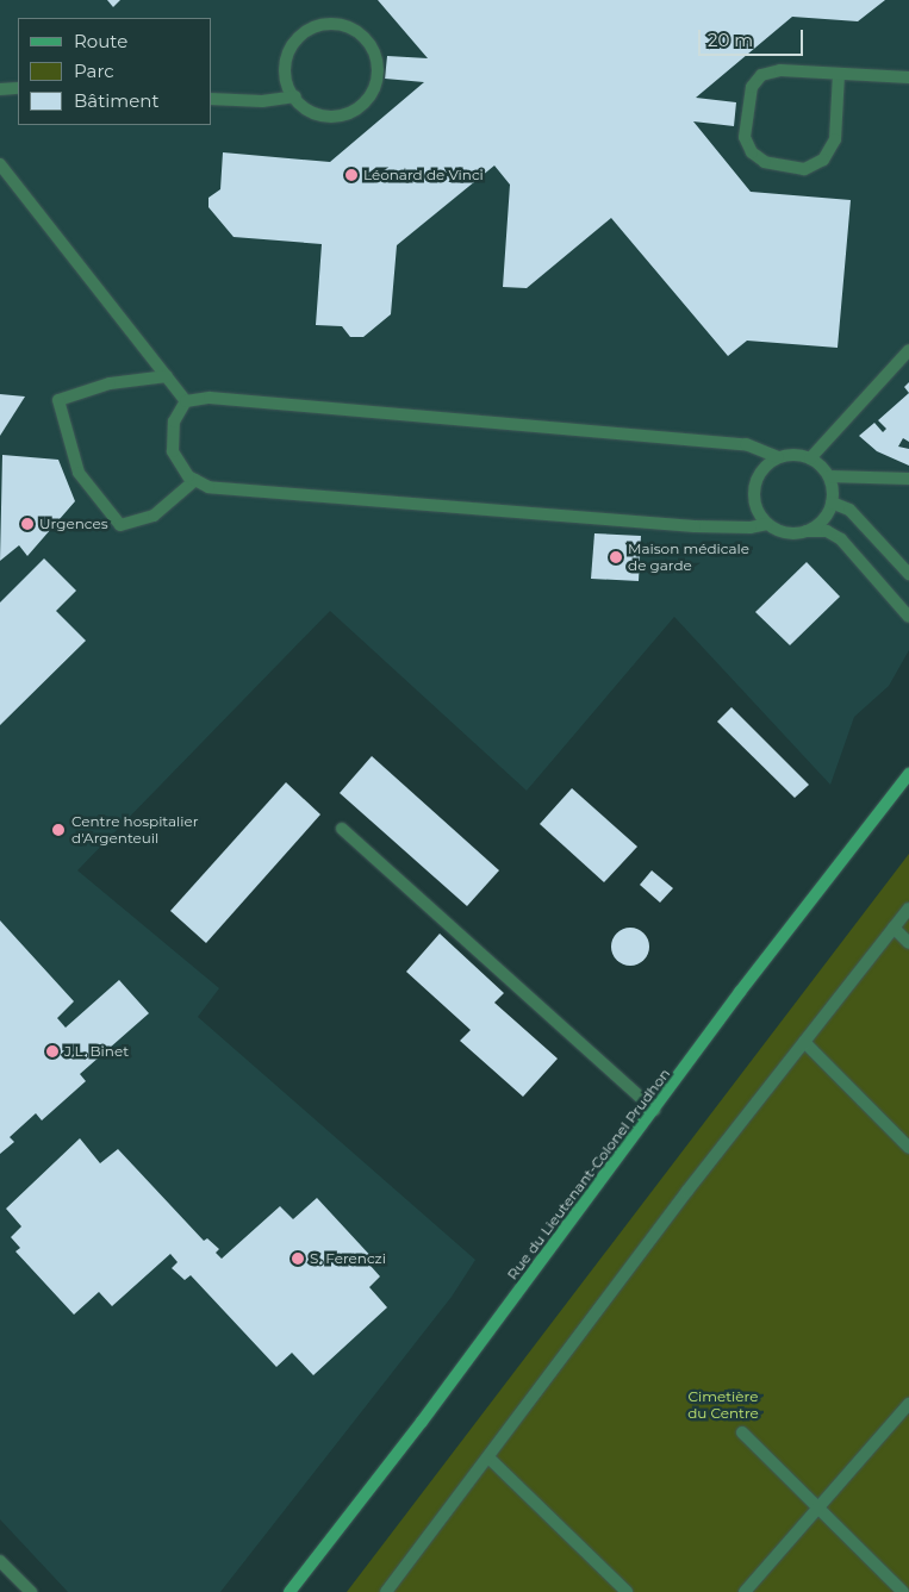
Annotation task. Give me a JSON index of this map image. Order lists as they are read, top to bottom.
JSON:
{
  "streets": {
    "main road": ["Rue du Lieutenant-Colonel Prudhon"]
  },
  "parks": ["Cimetière du Centre"],
  "places": [
    "Léonard de Vinci",
    "Urgences",
    "Maison médicale de garde",
    "Centre hospitalier d'Argenteuil",
    "J.L. Binet",
    "S. Ferenczi"
  ],
  "legend": ["Route", "Parc", "Bâtiment"],
  "scale_bar": "20 m"
}
